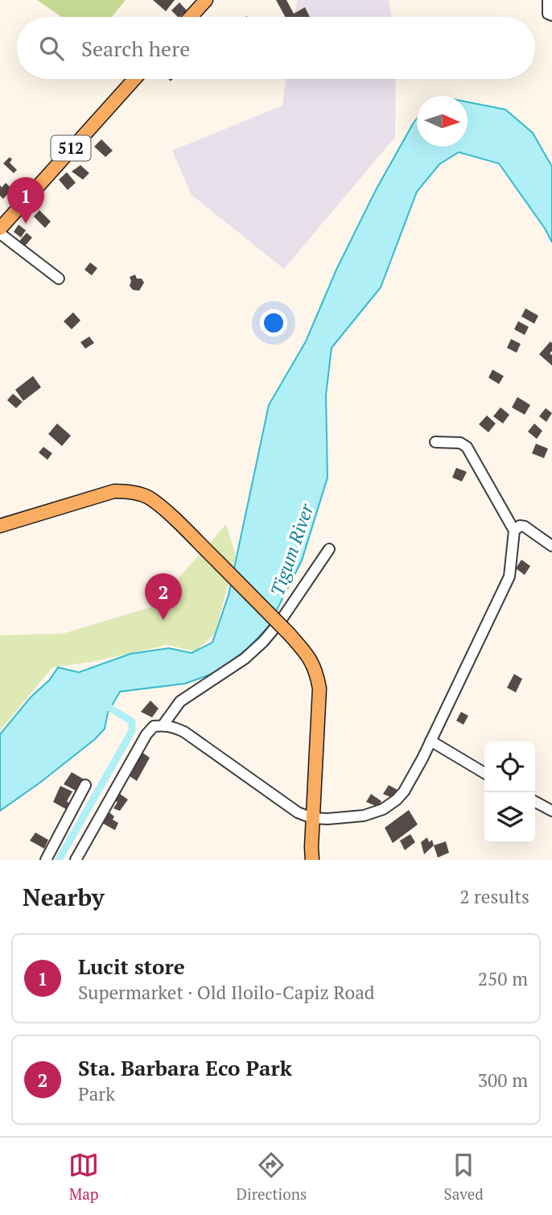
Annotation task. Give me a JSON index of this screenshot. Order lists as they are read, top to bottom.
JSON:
{
  "streets": {
    "main road": ["512"]
  },
  "water": ["Tigum River"],
  "north": "right",
  "page": {
    "search": "Search here",
    "pins": ["1", "2"],
    "heading": ["Nearby", "2 results"],
    "list": [
      {
        "mark": "1",
        "name": "Lucit store",
        "note": "Supermarket · Old Iloilo-Capiz Road",
        "value": "250 m"
      },
      {
        "mark": "2",
        "name": "Sta. Barbara Eco Park",
        "note": "Park",
        "value": "300 m"
      }
    ],
    "nav": ["Map", "Directions", "Saved"]
  }
}
